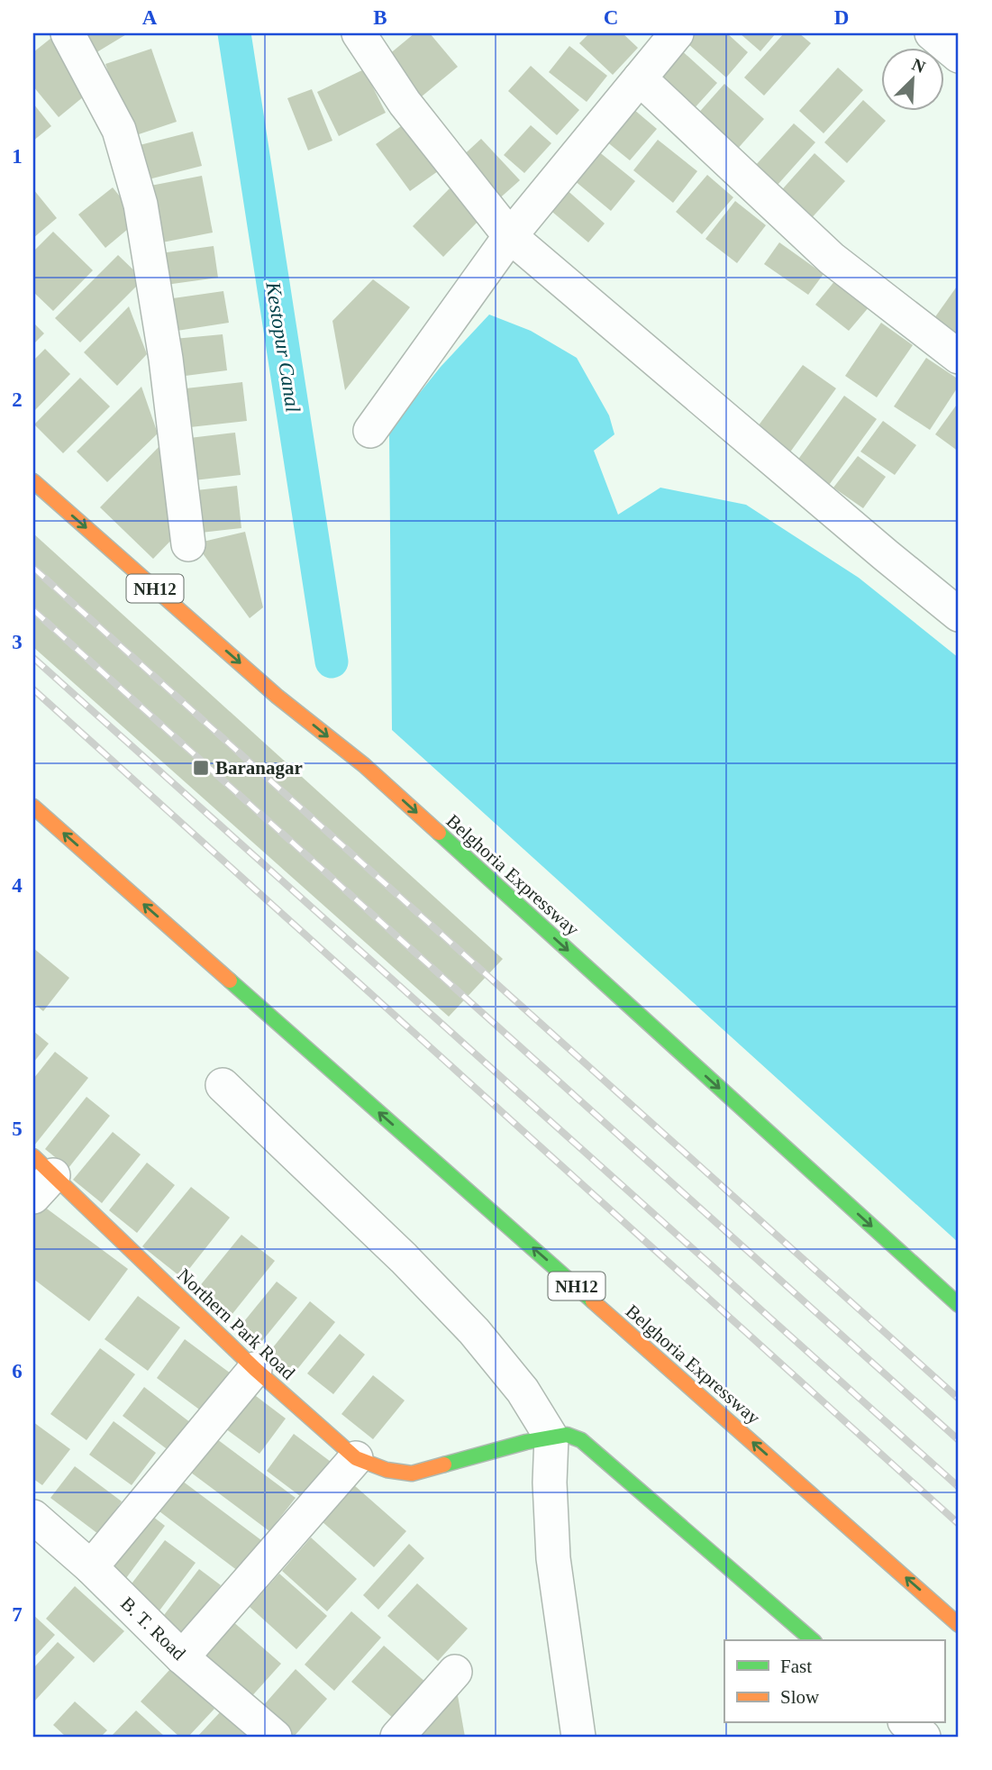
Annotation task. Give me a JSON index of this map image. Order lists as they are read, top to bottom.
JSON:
{
  "streets": {
    "main road": ["NH12", "Belghoria Expressway", "Northern Park Road"],
    "street": ["B. T. Road"]
  },
  "water": ["Kestopur Canal"],
  "places": {
    "transit": ["Baranagar"]
  },
  "legend": ["Fast", "Slow"],
  "north": "top right",
  "grid": {
    "columns": [
      "A",
      "B",
      "C",
      "D"
    ],
    "rows": [
      "1",
      "2",
      "3",
      "4",
      "5",
      "6",
      "7"
    ]
  }
}
